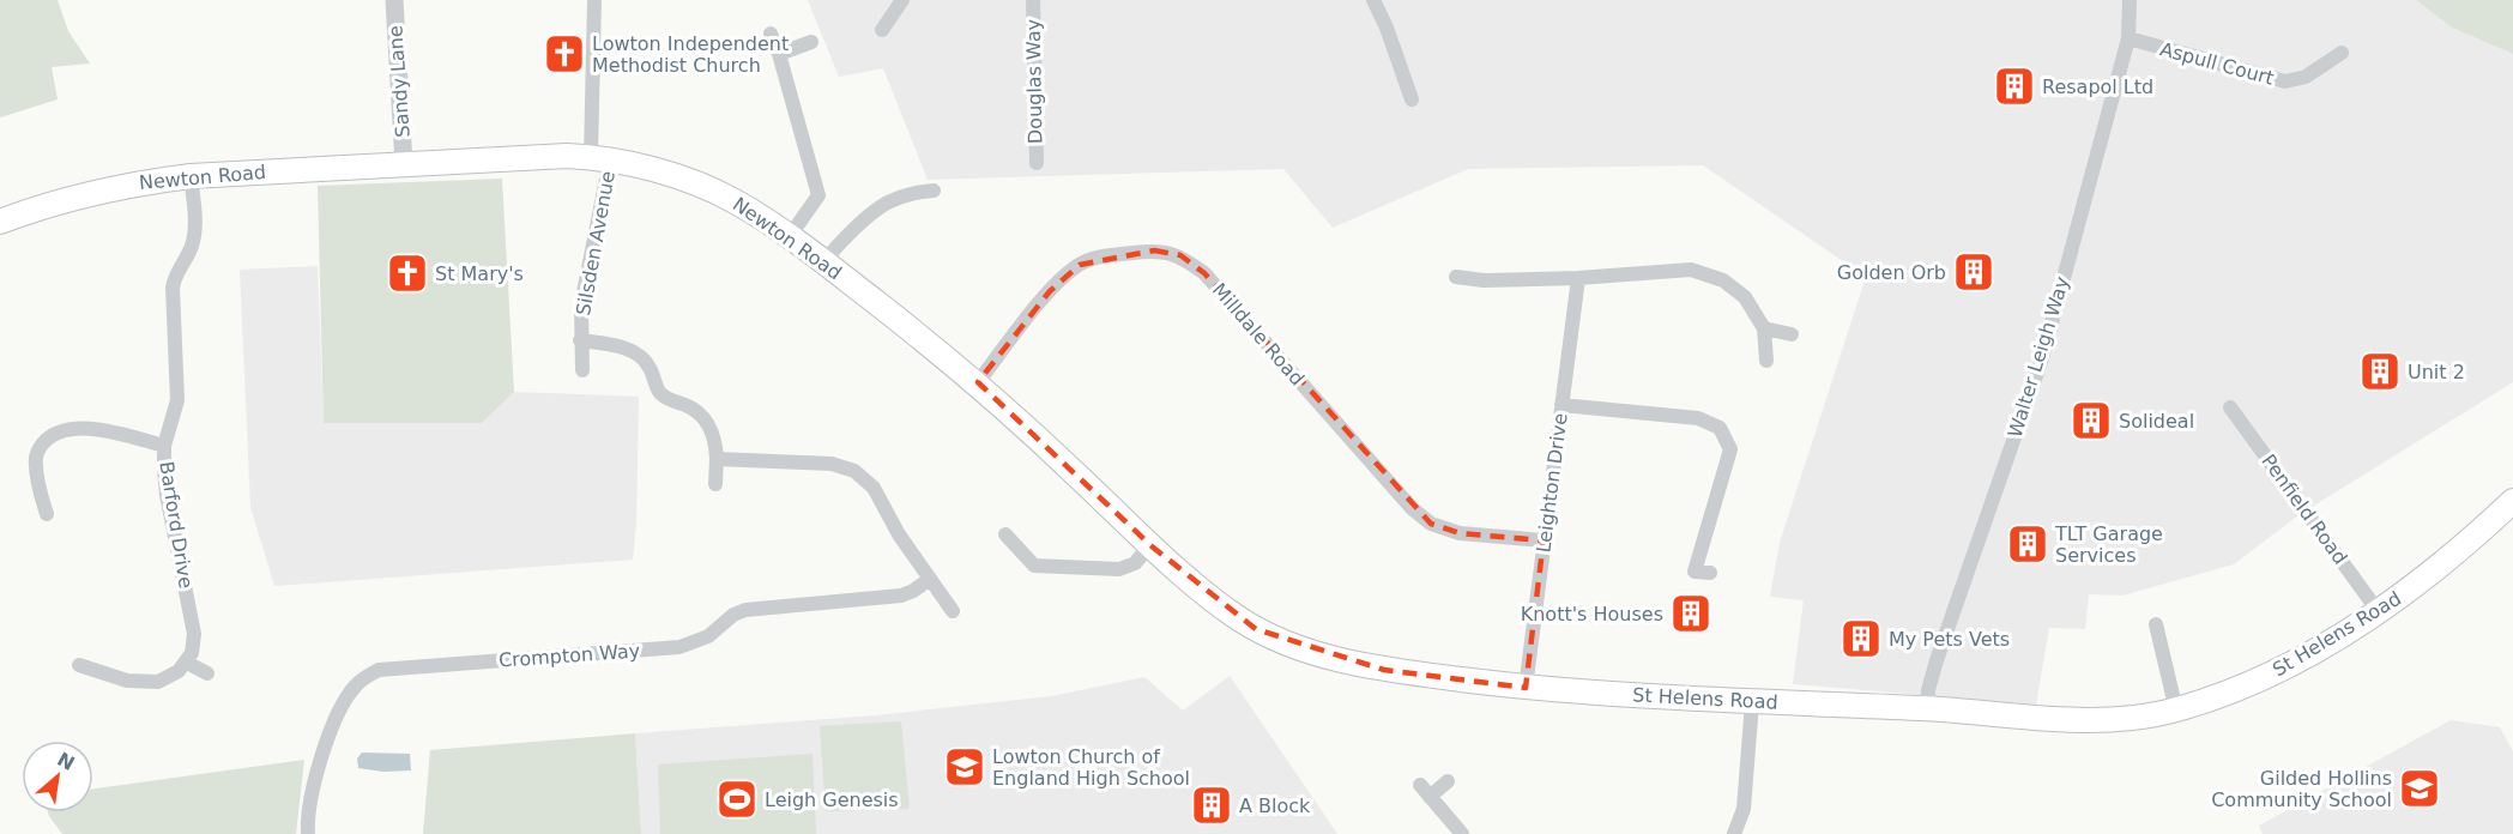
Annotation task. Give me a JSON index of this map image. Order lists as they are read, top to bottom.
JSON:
{
  "streets": {
    "main road": ["Newton Road", "St Helens Road"],
    "street": [
      "Aspull Court",
      "Sandy Lane",
      "Douglas Way",
      "Silsden Avenue",
      "Milldale Road",
      "Walter Leigh Way",
      "Leighton Drive",
      "Penfield Road",
      "Barford Drive",
      "Crompton Way"
    ]
  },
  "crossings": [
    ["Aspull Court", "Walter Leigh Way"],
    ["Sandy Lane", "Newton Road"],
    ["Newton Road", "Silsden Avenue"],
    ["Newton Road", "Milldale Road"],
    ["Newton Road", "Barford Drive"],
    ["Newton Road", "St Helens Road"],
    ["Milldale Road", "Leighton Drive"],
    ["Walter Leigh Way", "St Helens Road"],
    ["Leighton Drive", "St Helens Road"],
    ["Penfield Road", "St Helens Road"]
  ],
  "places": {
    "church": ["Lowton Independent Methodist Church", "St Mary's"],
    "building": [
      "Resapol Ltd",
      "Golden Orb",
      "Unit 2",
      "Solideal",
      "TLT Garage Services",
      "Knott's Houses",
      "My Pets Vets",
      "A Block"
    ],
    "school or university": ["Lowton Church of England High School", "Gilded Hollins Community School"],
    "sports": ["Leigh Genesis"]
  },
  "north": "top right"
}
